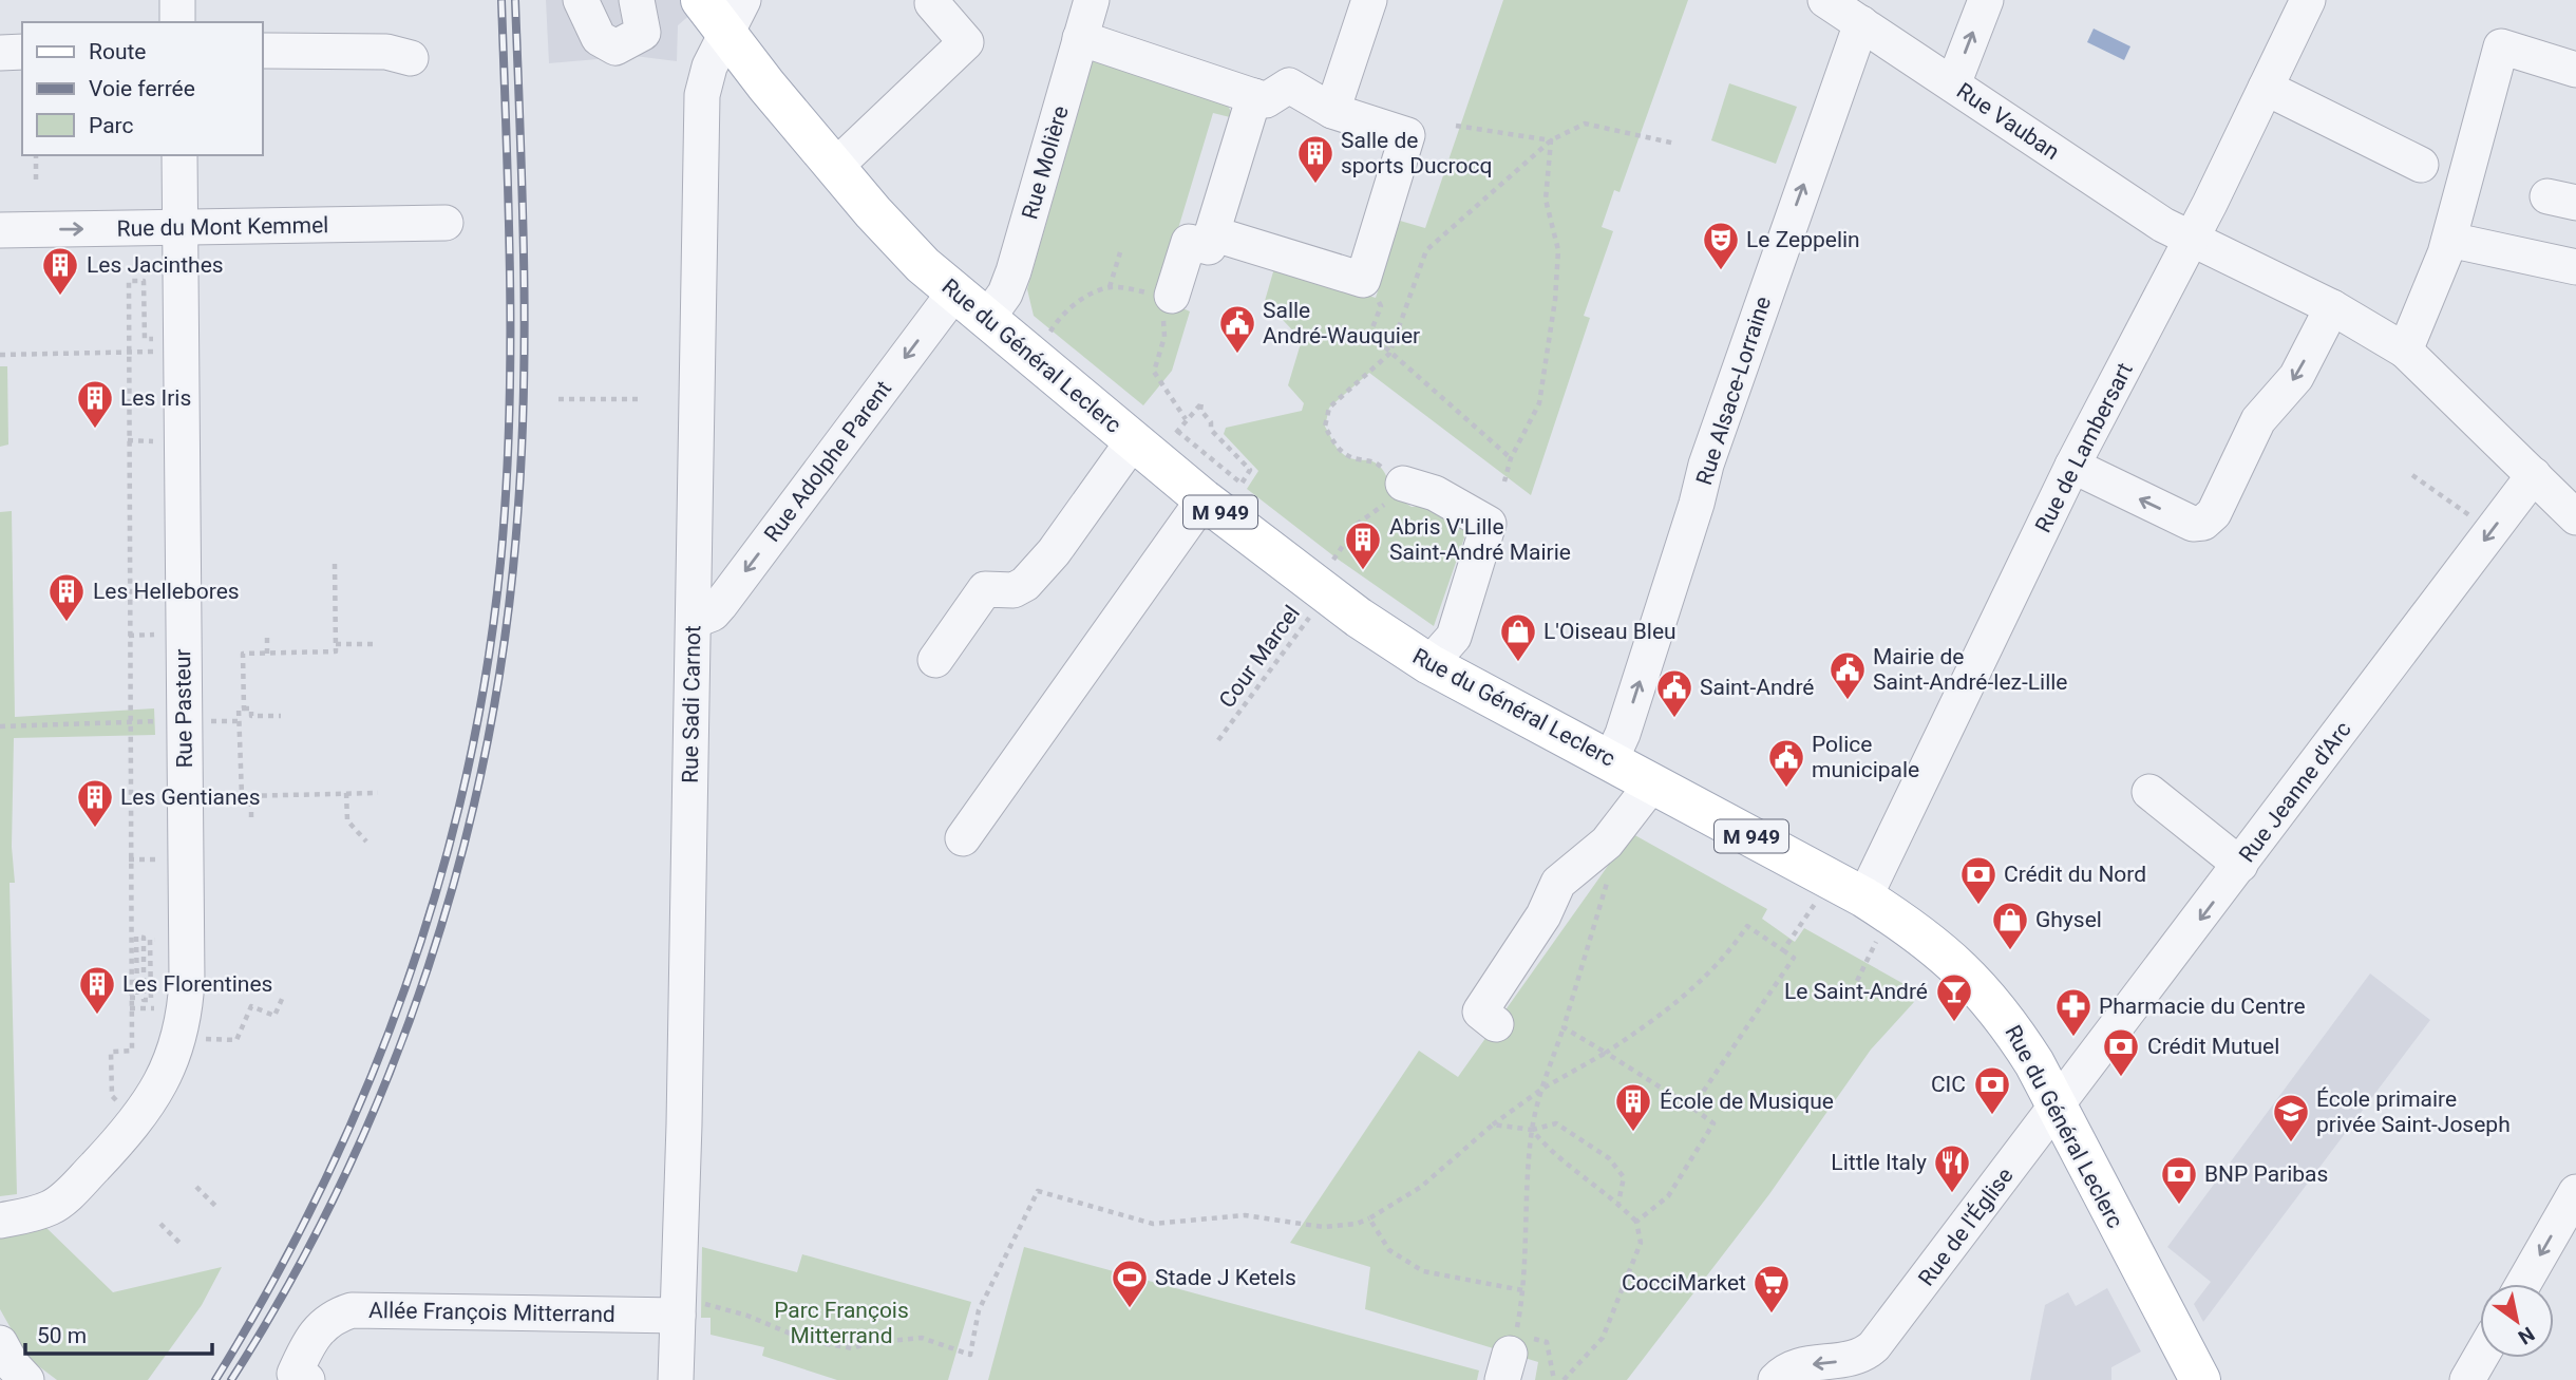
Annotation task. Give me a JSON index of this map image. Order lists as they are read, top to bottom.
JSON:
{
  "streets": {
    "main road": ["Rue du Général Leclerc", "M 949"],
    "street": [
      "Rue Vauban",
      "Rue Molière",
      "Rue du Mont Kemmel",
      "Rue Alsace-Lorraine",
      "Rue de Lambersart",
      "Rue Adolphe Parent",
      "Rue Sadi Carnot",
      "Rue Pasteur",
      "Rue Jeanne d'Arc",
      "Rue de l'Église",
      "Allée François Mitterrand"
    ],
    "path": ["Cour Marcel"]
  },
  "crossings": [
    ["Rue Vauban", "Rue Alsace-Lorraine"],
    ["Rue Vauban", "Rue de Lambersart"],
    ["Rue Vauban", "Rue Jeanne d'Arc"],
    ["Rue Molière", "Rue du Général Leclerc"],
    ["Rue du Mont Kemmel", "Rue Pasteur"],
    ["Rue du Général Leclerc", "Rue Alsace-Lorraine"],
    ["Rue du Général Leclerc", "Rue de Lambersart"],
    ["Rue du Général Leclerc", "Rue Adolphe Parent"],
    ["Rue du Général Leclerc", "Cour Marcel"],
    ["Rue du Général Leclerc", "Rue Sadi Carnot"],
    ["Rue du Général Leclerc", "Rue Jeanne d'Arc"],
    ["Rue du Général Leclerc", "Rue de l'Église"],
    ["Rue Adolphe Parent", "Rue Sadi Carnot"],
    ["Rue Sadi Carnot", "Allée François Mitterrand"],
    ["Rue Jeanne d'Arc", "Rue de l'Église"]
  ],
  "one_way": ["Rue du Mont Kemmel", "Rue Alsace-Lorraine", "Rue Jeanne d'Arc"],
  "parks": ["Parc François Mitterrand"],
  "places": {
    "building": [
      "Salle de sports Ducrocq",
      "Les Jacinthes",
      "Les Iris",
      "Abris V'Lille Saint-André Mairie",
      "Les Hellebores",
      "Les Gentianes",
      "Les Florentines",
      "École de Musique"
    ],
    "theatre": ["Le Zeppelin"],
    "public building": [
      "Salle André-Wauquier",
      "Mairie de Saint-André-lez-Lille",
      "Saint-André",
      "Police municipale"
    ],
    "shop": ["L'Oiseau Bleu", "Ghysel"],
    "bank": [
      "Crédit du Nord",
      "Crédit Mutuel",
      "CIC",
      "BNP Paribas"
    ],
    "bar": ["Le Saint-André"],
    "pharmacy": ["Pharmacie du Centre"],
    "school or university": ["École primaire privée Saint-Joseph"],
    "restaurant": ["Little Italy"],
    "sports": ["Stade J Ketels"],
    "supermarket": ["CocciMarket"]
  },
  "legend": ["Route", "Voie ferrée", "Parc"],
  "scale_bar": "50 m",
  "north": "bottom right"
}
